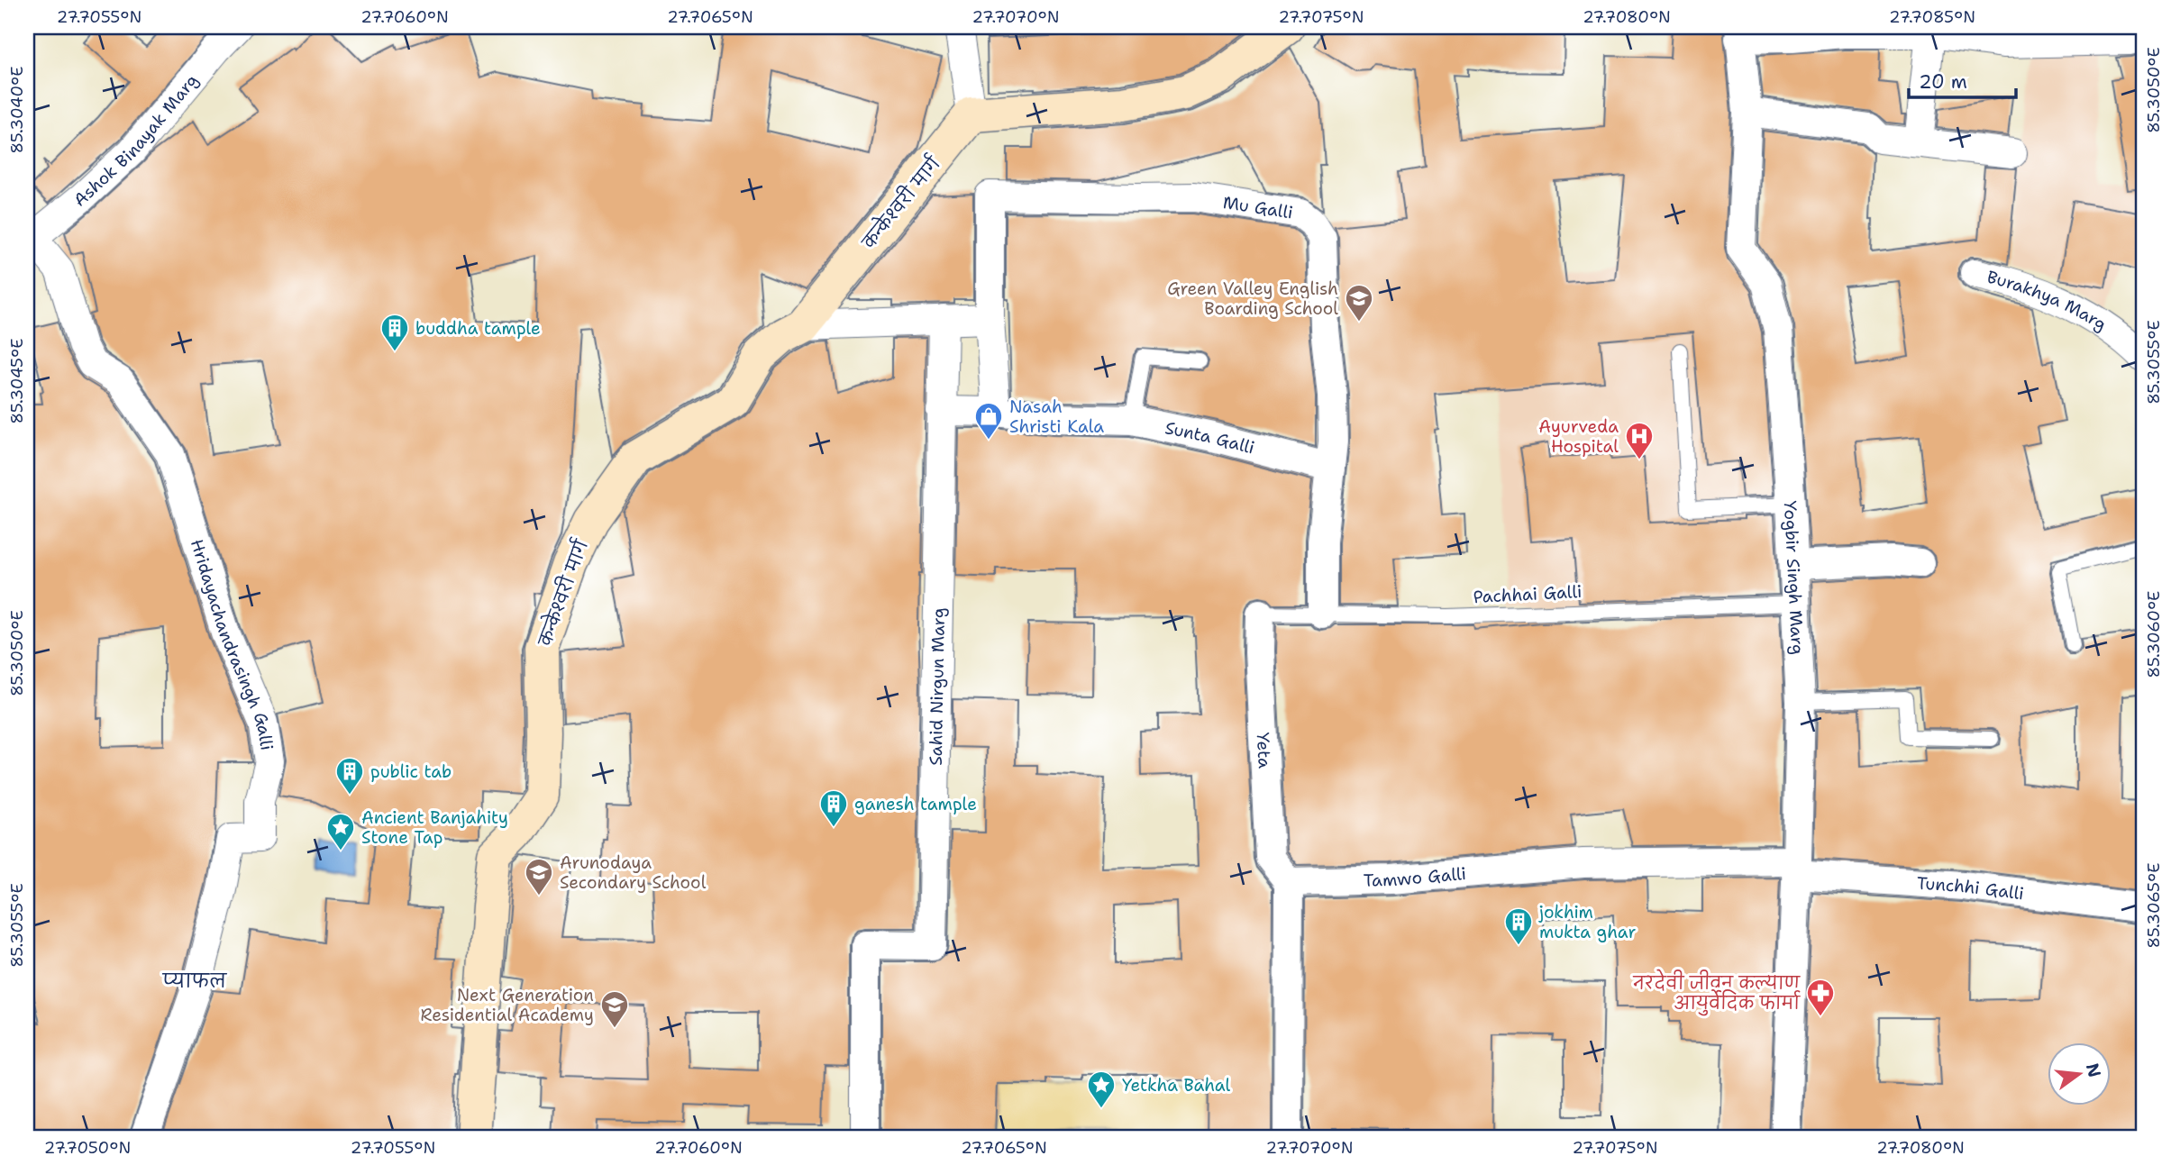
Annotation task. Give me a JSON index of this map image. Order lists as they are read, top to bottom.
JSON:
{
  "streets": {
    "street": [
      "Ashok Binayak Marg",
      "कन्केश्वरी मार्ग",
      "Mu Galli",
      "Burakhya Marg",
      "Sunta Galli",
      "Yogbir Singh Marg",
      "Hridayachandrasingh Galli",
      "Sahid Nirgun Marg",
      "Yeta",
      "Tamwo Galli",
      "Tunchhi Galli"
    ],
    "lane": ["Pachhai Galli"]
  },
  "crossings": [
    ["Ashok Binayak Marg", "Hridayachandrasingh Galli"],
    ["Mu Galli", "Sunta Galli"],
    ["Sunta Galli", "Sahid Nirgun Marg"],
    ["Yogbir Singh Marg", "Pachhai Galli"],
    ["Yogbir Singh Marg", "Tamwo Galli"],
    ["Yogbir Singh Marg", "Tunchhi Galli"],
    ["Pachhai Galli", "Yeta"],
    ["Yeta", "Tamwo Galli"],
    ["Tamwo Galli", "Tunchhi Galli"]
  ],
  "districts": ["प्याफल"],
  "places": {
    "school or university": ["Green Valley English Boarding School", "Arunodaya Secondary School", "Next Generation Residential Academy"],
    "building": [
      "buddha tample",
      "public tab",
      "ganesh tample",
      "jokhim mukta ghar"
    ],
    "shop": ["Nasah Shristi Kala"],
    "hospital": ["Ayurveda Hospital"],
    "place": ["Ancient Banjahity Stone Tap", "Yetkha Bahal"],
    "pharmacy": ["नरदेवी जीवन कल्याण आयुर्वेदिक फार्मा"]
  },
  "scale_bar": "20 m",
  "north": "right",
  "coordinates": [
    "27.7055°N",
    "27.7060°N",
    "27.7065°N",
    "27.7070°N",
    "27.7075°N",
    "27.7080°N",
    "27.7085°N",
    "85.3050°E",
    "85.3040°E",
    "85.3055°E",
    "85.3045°E",
    "85.3060°E",
    "85.3065°E",
    "27.7050°N"
  ]
}
